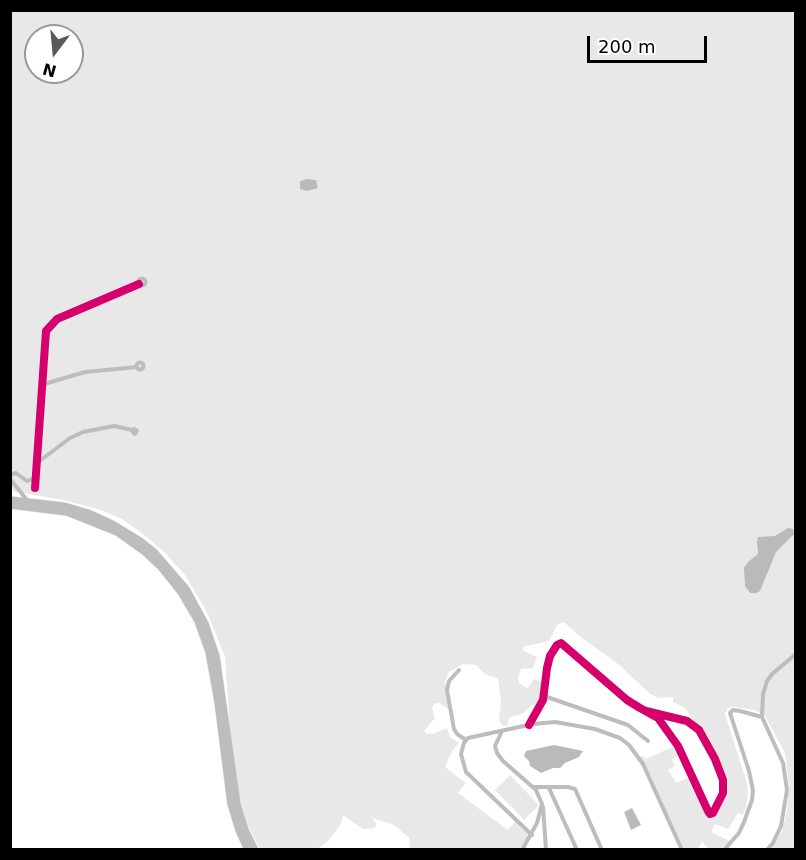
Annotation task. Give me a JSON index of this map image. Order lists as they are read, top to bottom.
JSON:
{
  "scale_bar": "200 m",
  "north": "bottom"
}
